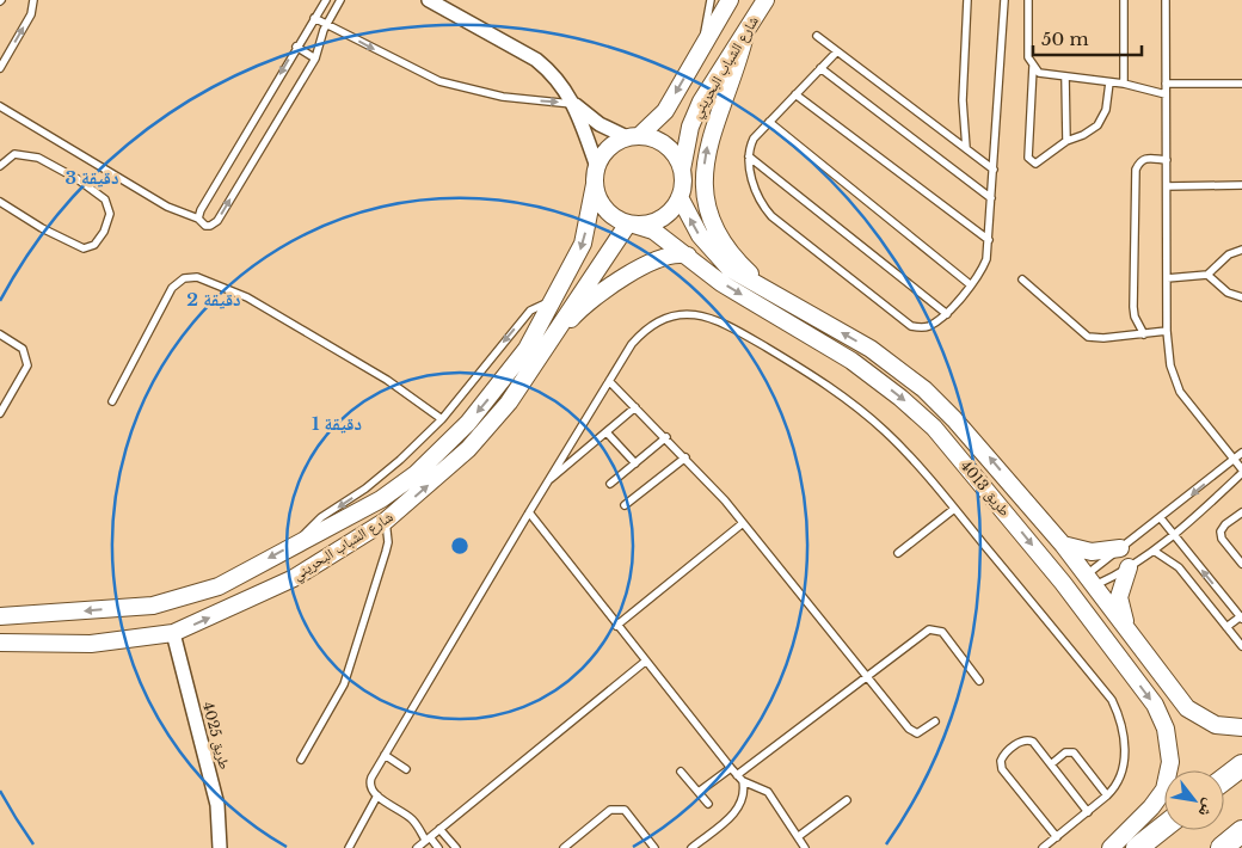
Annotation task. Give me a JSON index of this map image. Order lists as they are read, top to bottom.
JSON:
{
  "streets": {
    "street": ["شارع الشباب البحريني", "طريق 4013", "طريق 4025"]
  },
  "crossings": [
    ["شارع الشباب البحريني", "طريق 4013"],
    ["شارع الشباب البحريني", "طريق 4025"]
  ],
  "scale_bar": "50 m",
  "north": "bottom right",
  "rings": ["3 دقيقة", "2 دقيقة", "1 دقيقة"]
}
